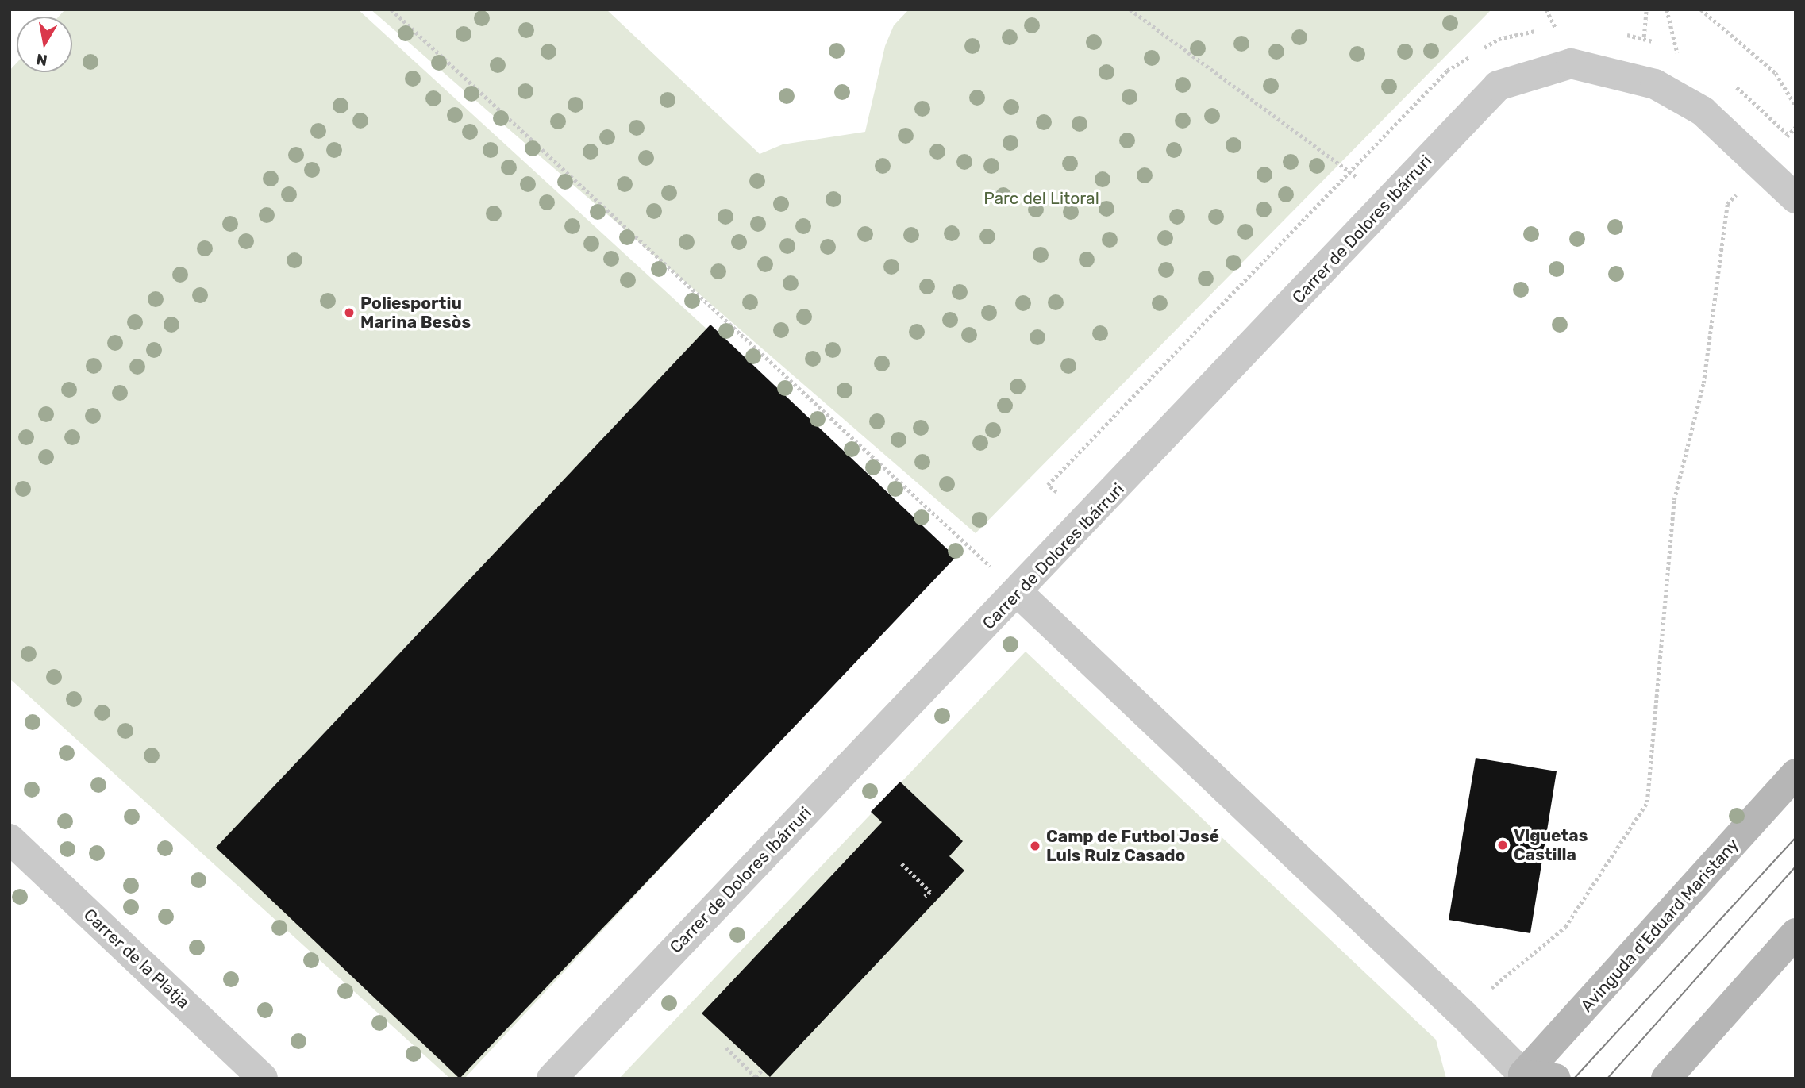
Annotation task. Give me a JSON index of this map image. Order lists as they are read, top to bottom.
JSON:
{
  "streets": {
    "main road": ["Avinguda d'Eduard Maristany"],
    "street": ["Carrer de Dolores Ibárruri", "Carrer de la Platja"]
  },
  "parks": ["Parc del Litoral"],
  "places": ["Poliesportiu Marina Besòs", "Viguetas Castilla", "Camp de Futbol José Luis Ruiz Casado"],
  "north": "bottom"
}
